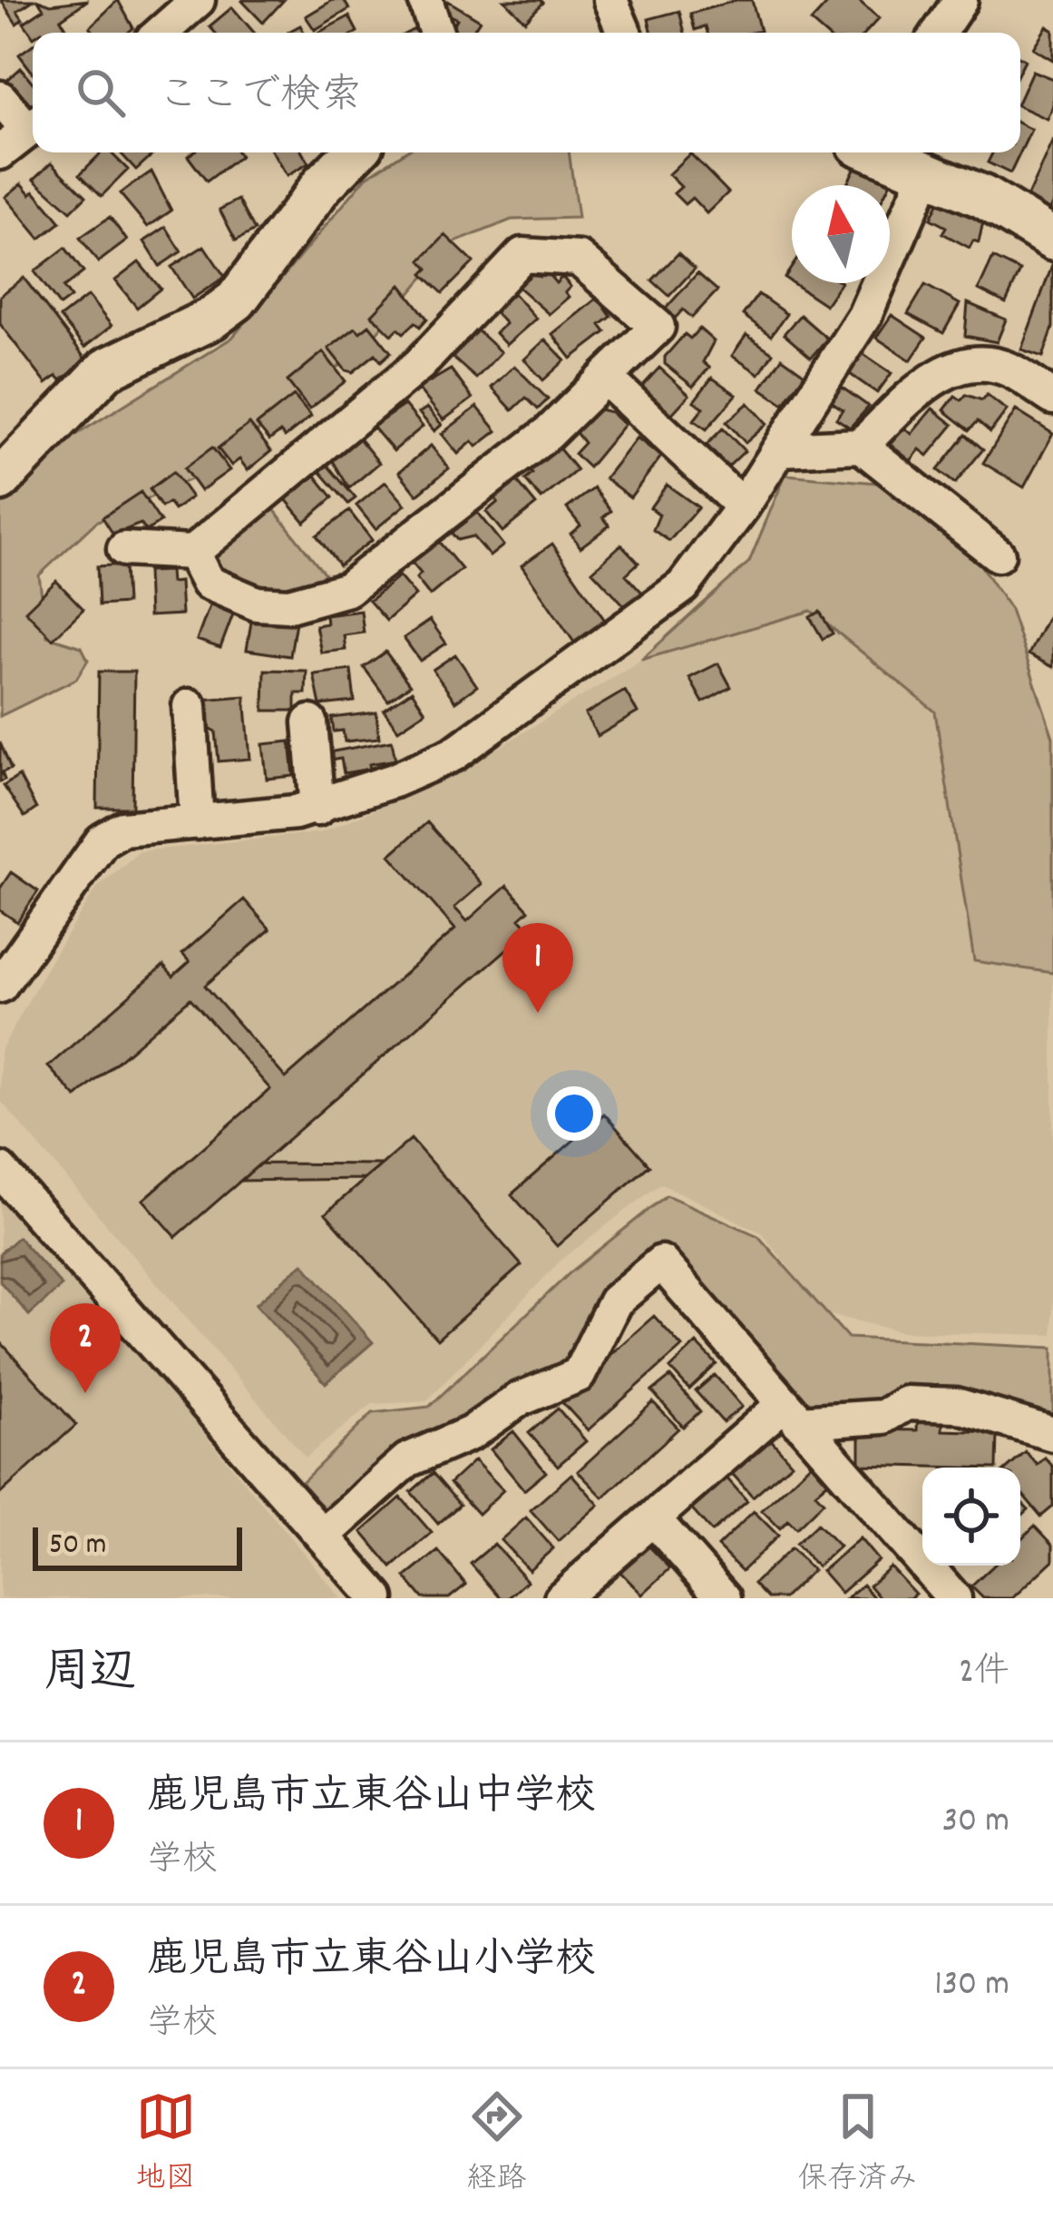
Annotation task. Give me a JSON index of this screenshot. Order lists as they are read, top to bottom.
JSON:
{
  "scale_bar": "50 m",
  "north": "top",
  "page": {
    "search": "ここで検索",
    "pins": ["1", "2"],
    "scale": "50 m",
    "heading": ["周辺", "2件"],
    "list": [
      {
        "mark": "1",
        "name": "鹿児島市立東谷山中学校",
        "note": "学校",
        "value": "30 m"
      },
      {
        "mark": "2",
        "name": "鹿児島市立東谷山小学校",
        "note": "学校",
        "value": "130 m"
      }
    ],
    "nav": ["地図", "経路", "保存済み"]
  }
}
